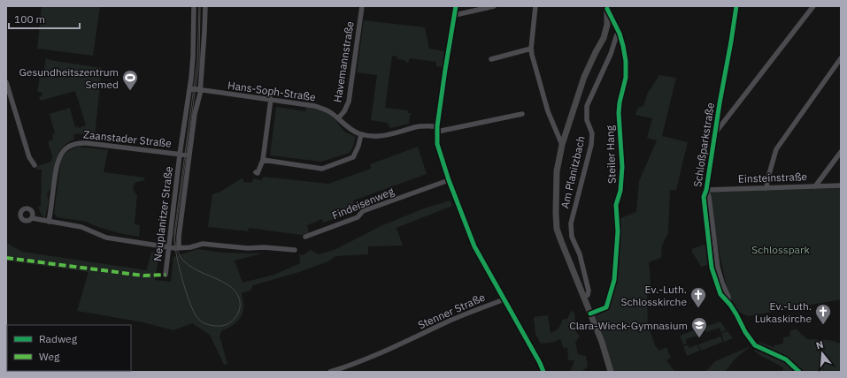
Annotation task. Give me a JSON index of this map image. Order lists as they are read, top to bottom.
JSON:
{
  "streets": {
    "street": [
      "Havemannstraße",
      "Hans-Soph-Straße",
      "Zaanstader Straße",
      "Schloßparkstraße",
      "Steiler Hang",
      "Am Planitzbach",
      "Einsteinstraße",
      "Findeisenweg",
      "Neuplanitzer Straße",
      "Stenner Straße"
    ]
  },
  "crossings": [
    ["Havemannstraße", "Hans-Soph-Straße"],
    ["Hans-Soph-Straße", "Neuplanitzer Straße"],
    ["Zaanstader Straße", "Neuplanitzer Straße"],
    ["Schloßparkstraße", "Einsteinstraße"],
    ["Steiler Hang", "Am Planitzbach"]
  ],
  "parks": ["Schlosspark"],
  "places": {
    "sports": ["Gesundheitszentrum Semed"],
    "church": ["Ev.-Luth. Schlosskirche", "Ev.-Luth. Lukaskirche"],
    "school or university": ["Clara-Wieck-Gymnasium"]
  },
  "legend": ["Radweg", "Weg"],
  "scale_bar": "100 m",
  "north": "top"
}
